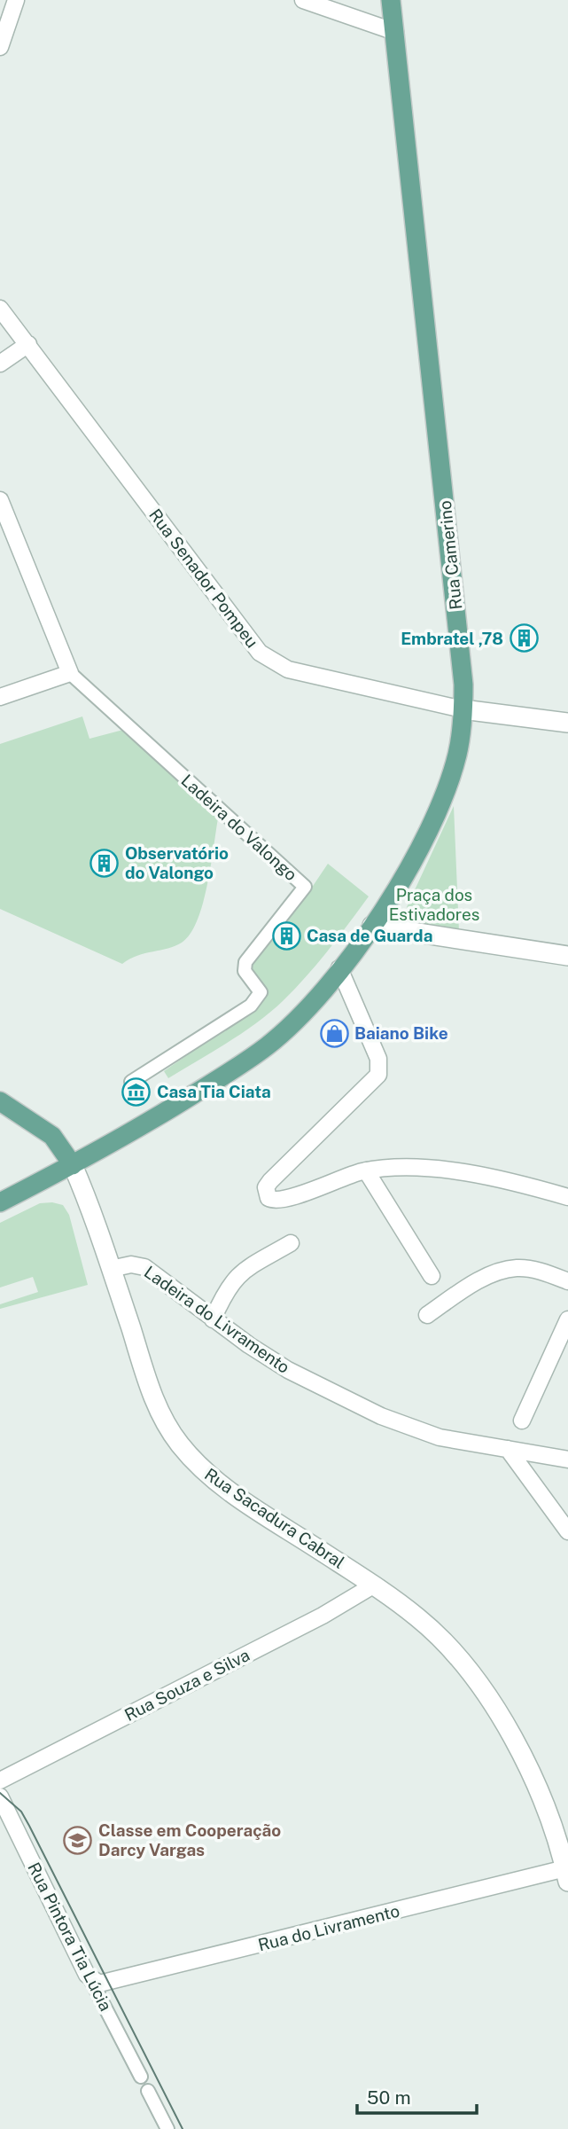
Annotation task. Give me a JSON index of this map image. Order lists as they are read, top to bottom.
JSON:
{
  "streets": {
    "main road": ["Rua Camerino", "Rua Sacadura Cabral"],
    "street": [
      "Rua Senador Pompeu",
      "Ladeira do Valongo",
      "Ladeira do Livramento",
      "Rua Souza e Silva",
      "Rua do Livramento",
      "Rua Pintora Tia Lúcia"
    ]
  },
  "crossings": [
    ["Rua Camerino", "Rua Senador Pompeu"],
    ["Rua Camerino", "Rua Sacadura Cabral"],
    ["Ladeira do Livramento", "Rua Sacadura Cabral"],
    ["Rua Sacadura Cabral", "Rua Souza e Silva"],
    ["Rua Sacadura Cabral", "Rua do Livramento"],
    ["Rua do Livramento", "Rua Pintora Tia Lúcia"]
  ],
  "parks": ["Praça dos Estivadores"],
  "places": {
    "building": ["Embratel ,78", "Observatório do Valongo", "Casa de Guarda"],
    "shop": ["Baiano Bike"],
    "museum": ["Casa Tia Ciata"],
    "school or university": ["Classe em Cooperação Darcy Vargas"]
  },
  "scale_bar": "50 m"
}
